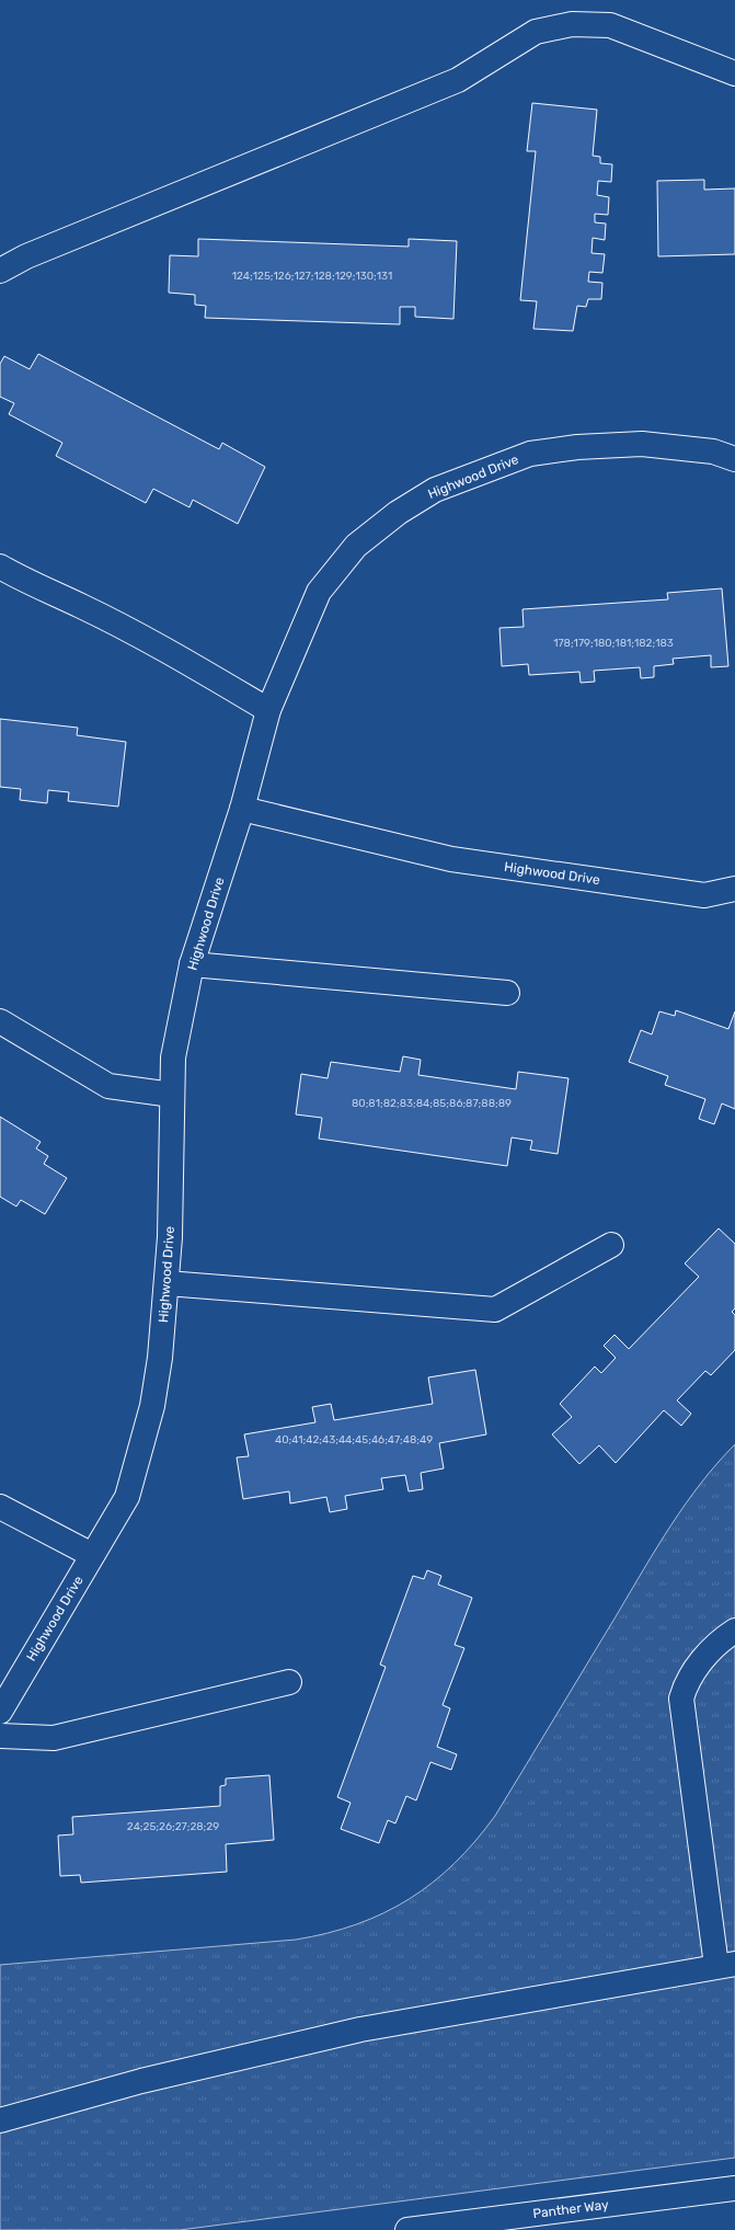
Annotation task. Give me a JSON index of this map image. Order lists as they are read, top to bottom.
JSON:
{
  "streets": {
    "street": ["Highwood Drive", "Panther Way"]
  },
  "house_numbers": [
    "124;125;126;127;128;129;130;131",
    "178;179;180;181;182;183",
    "80;81;82;83;84;85;86;87;88;89",
    "40;41;42;43;44;45;46;47;48;49",
    "24;25;26;27;28;29"
  ]
}
